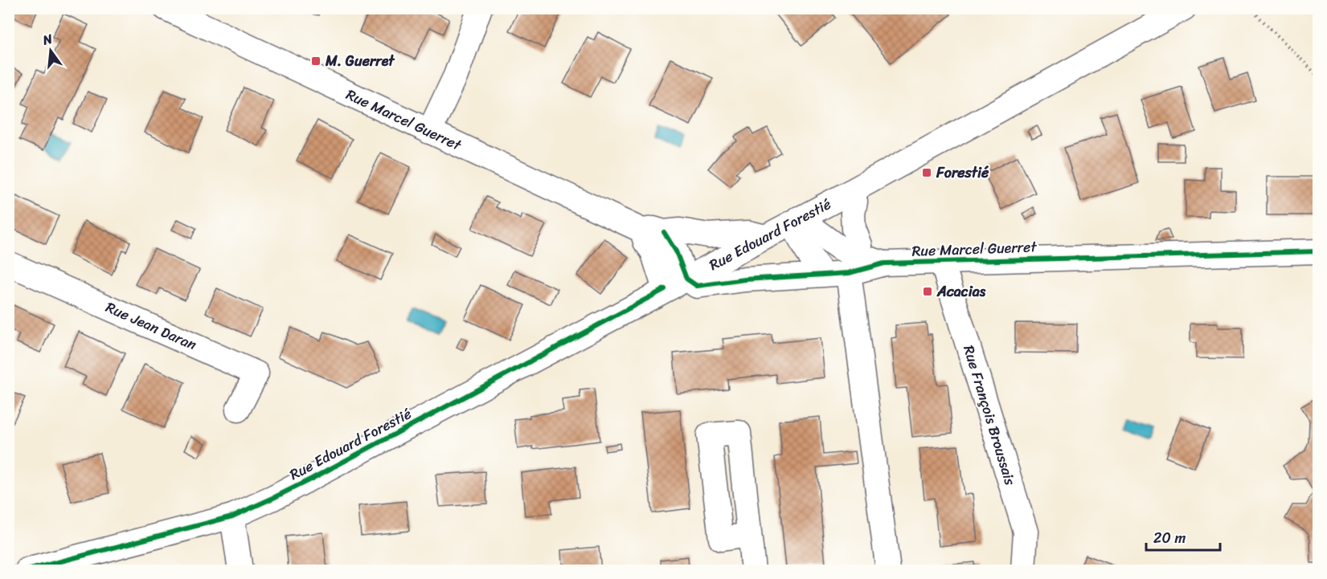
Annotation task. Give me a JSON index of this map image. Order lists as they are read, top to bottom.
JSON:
{
  "streets": {
    "street": [
      "Rue Marcel Guerret",
      "Rue Edouard Forestié",
      "Rue Jean Daran",
      "Rue François Broussais"
    ]
  },
  "crossings": [
    ["Rue Marcel Guerret", "Rue Edouard Forestié"],
    ["Rue Marcel Guerret", "Rue François Broussais"]
  ],
  "places": {
    "transit": ["M. Guerret", "Forestié", "Acacias"]
  },
  "scale_bar": "20 m",
  "north": "top"
}
